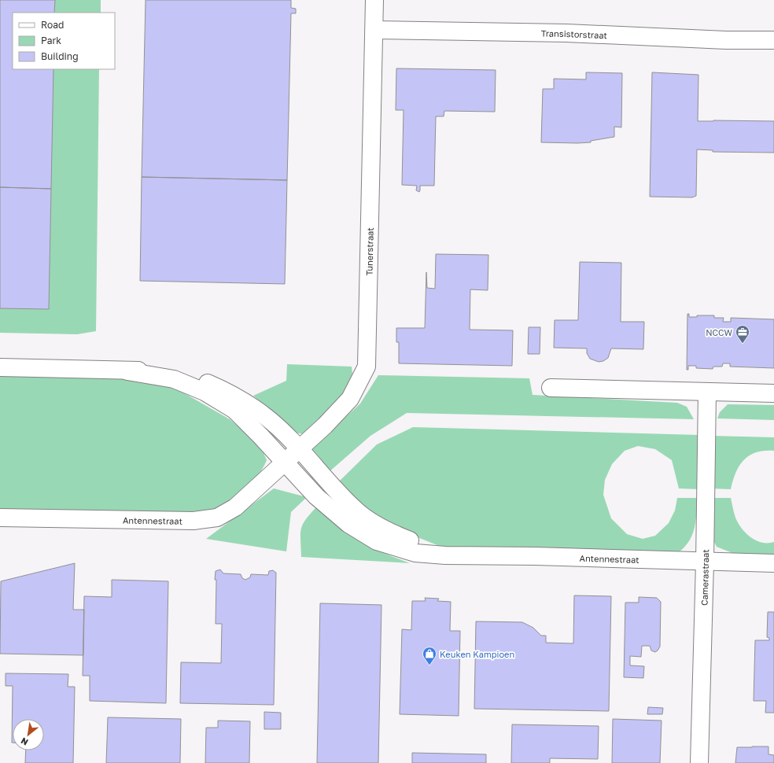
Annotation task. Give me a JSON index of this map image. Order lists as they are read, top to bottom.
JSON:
{
  "streets": {
    "street": [
      "Transistorstraat",
      "Tunerstraat",
      "Antennestraat",
      "Camerastraat"
    ]
  },
  "crossings": [
    ["Transistorstraat", "Tunerstraat"],
    ["Tunerstraat", "Antennestraat"],
    ["Antennestraat", "Camerastraat"]
  ],
  "places": {
    "office": ["NCCW"],
    "shop": ["Keuken Kampioen"]
  },
  "legend": ["Road", "Park", "Building"],
  "north": "bottom left"
}
